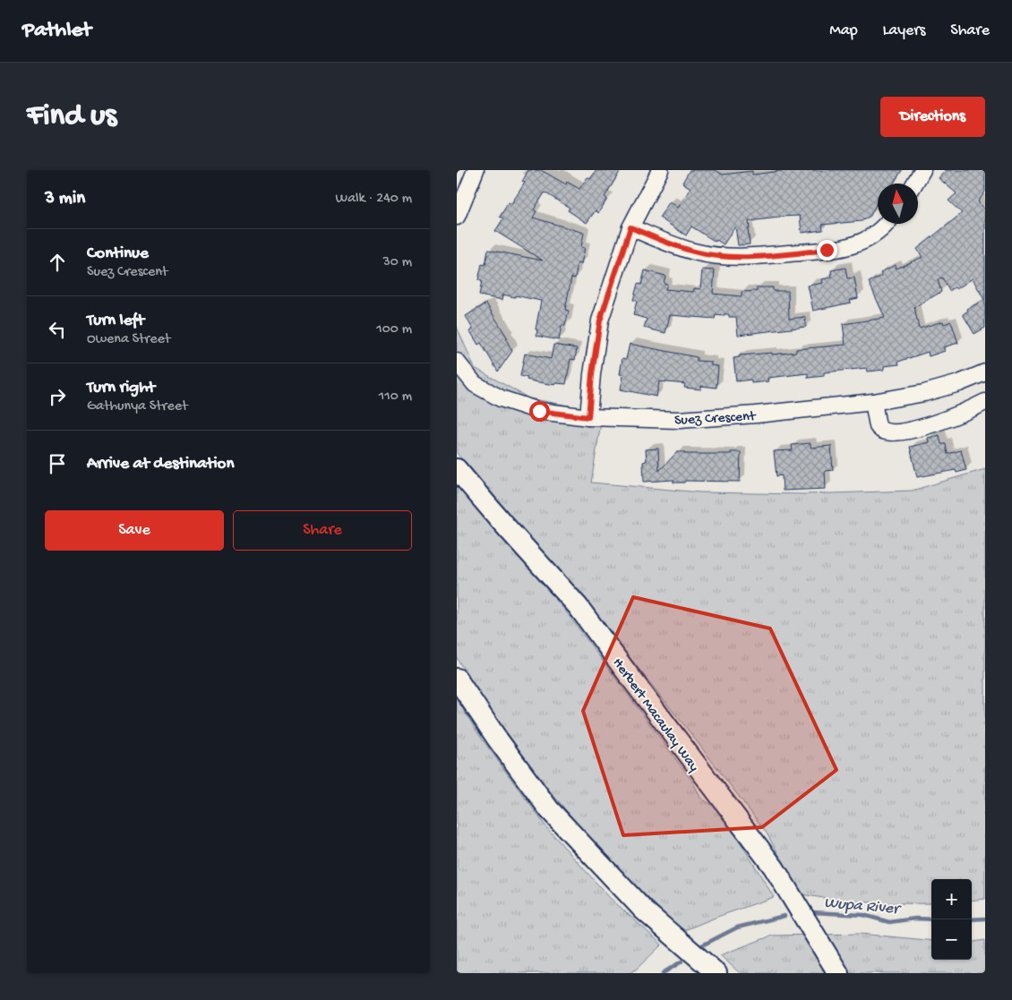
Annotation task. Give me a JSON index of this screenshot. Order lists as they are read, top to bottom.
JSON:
{
  "streets": {
    "main road": ["Herbert Macaulay Way"],
    "street": ["Suez Crescent"]
  },
  "water": ["Wupa River"],
  "north": "top",
  "page": {
    "header": "Pathlet",
    "nav": ["Map", "Layers", "Share"],
    "buttons": [
      "Directions",
      ["Save", "Share"]
    ],
    "title": "Find us",
    "heading": ["3 min", "Walk · 240 m"],
    "list": [
      ["Continue", "Suez Crescent", "30 m"],
      ["Turn left", "Owena Street", "100 m"],
      ["Turn right", "Gathunya Street", "110 m"],
      "Arrive at destination"
    ],
    "map_buttons": ["+", "−"]
  }
}
